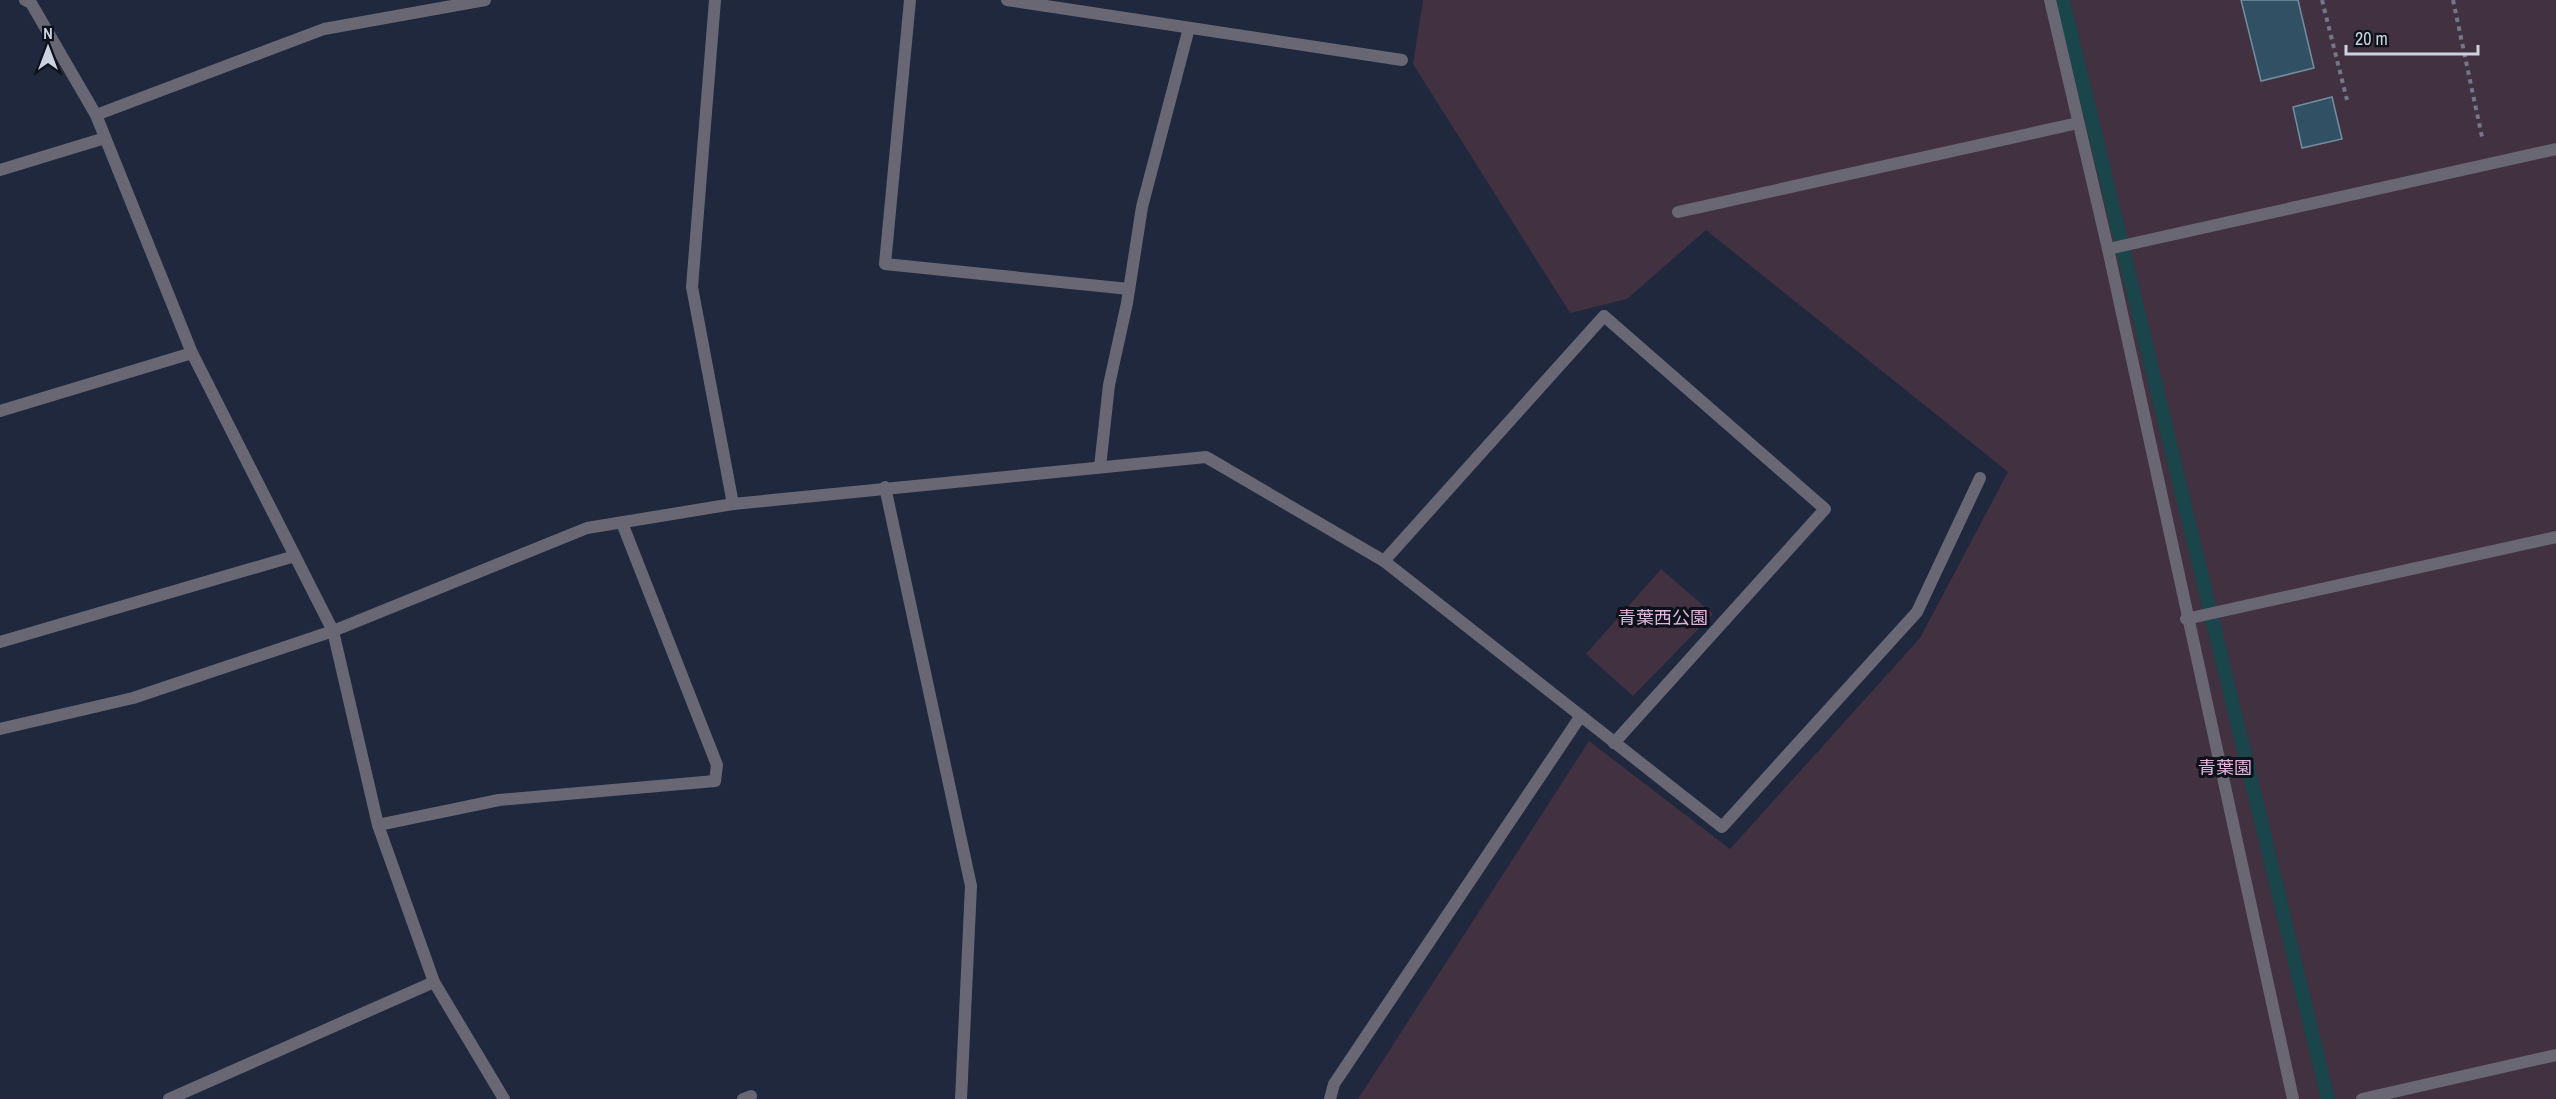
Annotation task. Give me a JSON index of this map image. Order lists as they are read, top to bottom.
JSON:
{
  "parks": ["青葉西公園", "青葉園"],
  "scale_bar": "20 m",
  "north": "top"
}
